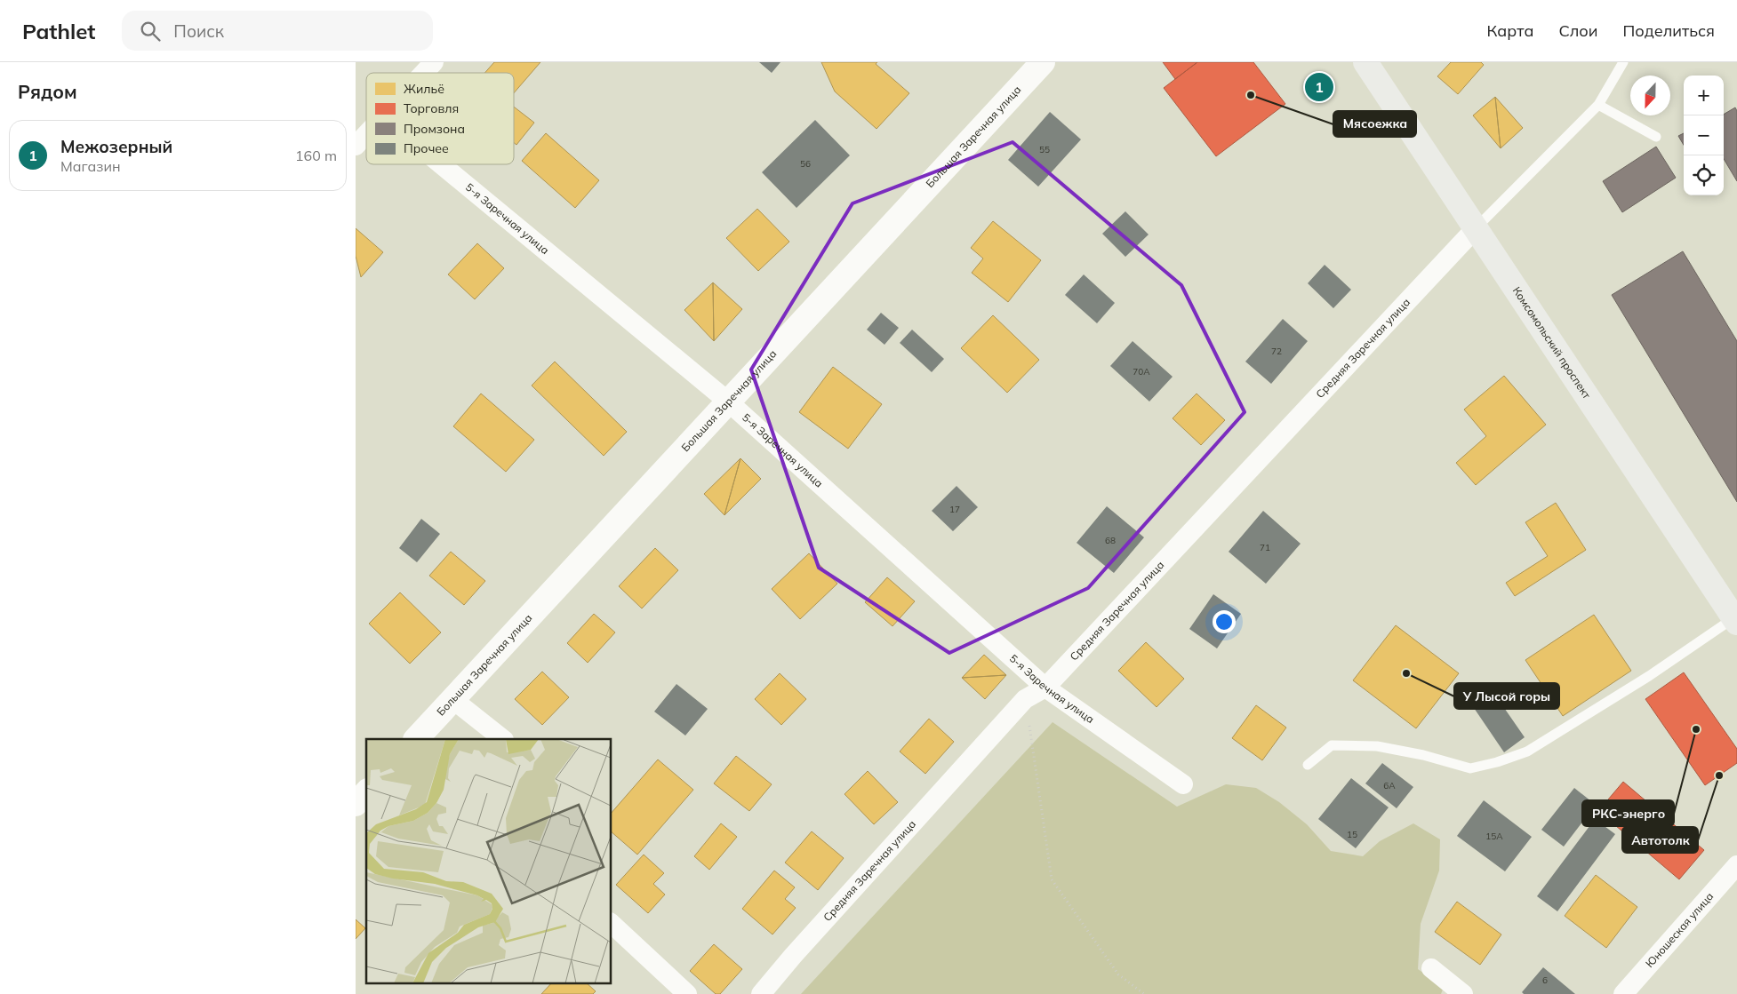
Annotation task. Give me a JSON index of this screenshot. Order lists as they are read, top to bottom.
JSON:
{
  "streets": {
    "main road": ["Комсомольский проспект"],
    "street": [
      "Большая Заречная улица",
      "5-я Заречная улица",
      "Средняя Заречная улица",
      "Юношеская улица"
    ]
  },
  "crossings": [
    ["Большая Заречная улица", "5-я Заречная улица"],
    ["5-я Заречная улица", "Средняя Заречная улица"],
    ["Комсомольский проспект", "Средняя Заречная улица"]
  ],
  "places": [
    "Мясоежка",
    "У Лысой горы",
    "РКС-энерго",
    "Автотолк"
  ],
  "house_numbers": [
    "55",
    "56",
    "72",
    "70А",
    "17",
    "68",
    "71",
    "6А",
    "15",
    "15А",
    "6"
  ],
  "legend": [
    "Жильё",
    "Торговля",
    "Промзона",
    "Прочее"
  ],
  "north": "bottom",
  "page": {
    "header": "Pathlet",
    "search": "Поиск",
    "nav": ["Карта", "Слои", "Поделиться"],
    "heading": "Рядом",
    "pins": "1",
    "map_buttons": ["+", "−"],
    "list": [
      {
        "mark": "1",
        "name": "Межозерный",
        "note": "Магазин",
        "value": "160 m"
      }
    ]
  }
}
